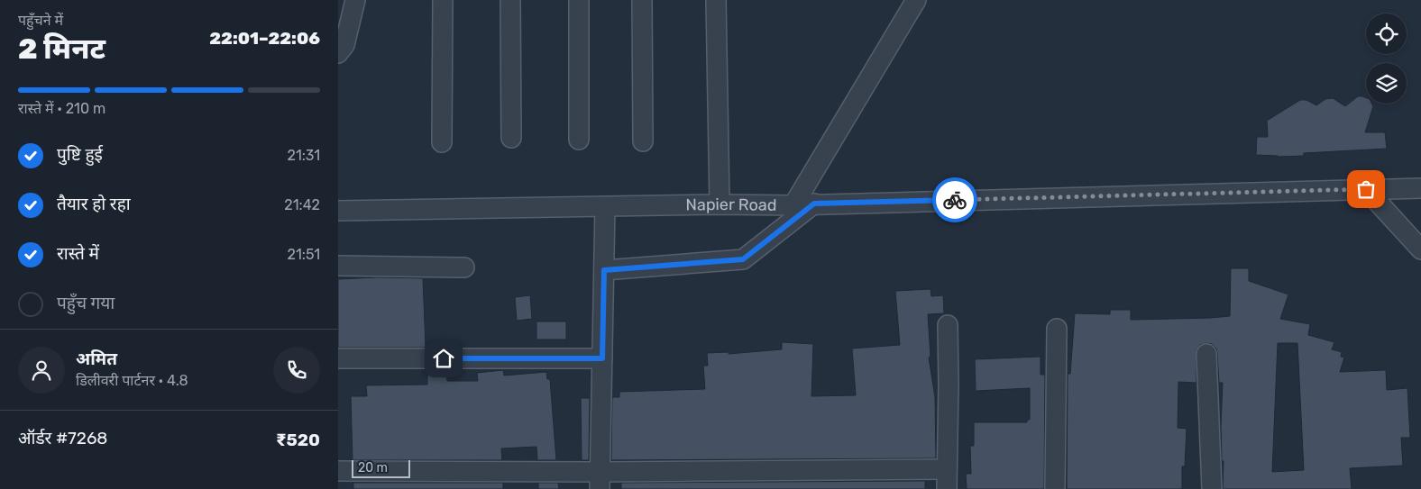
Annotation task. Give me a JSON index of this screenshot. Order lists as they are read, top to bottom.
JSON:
{
  "streets": {
    "street": ["Napier Road"]
  },
  "scale_bar": "20 m",
  "page": {
    "heading": ["2 मिनट", "पहुँचने में", "22:01–22:06"],
    "panel": [
      "अमित",
      "डिलीवरी पार्टनर · 4.8",
      "ऑर्डर #7268",
      "₹520"
    ],
    "bar": "रास्ते में · 210 m",
    "list": [
      ["पुष्टि हुई", "21:31"],
      ["तैयार हो रहा", "21:42"],
      ["रास्ते में", "21:51"],
      "पहुँच गया"
    ],
    "scale": "20 m"
  }
}
